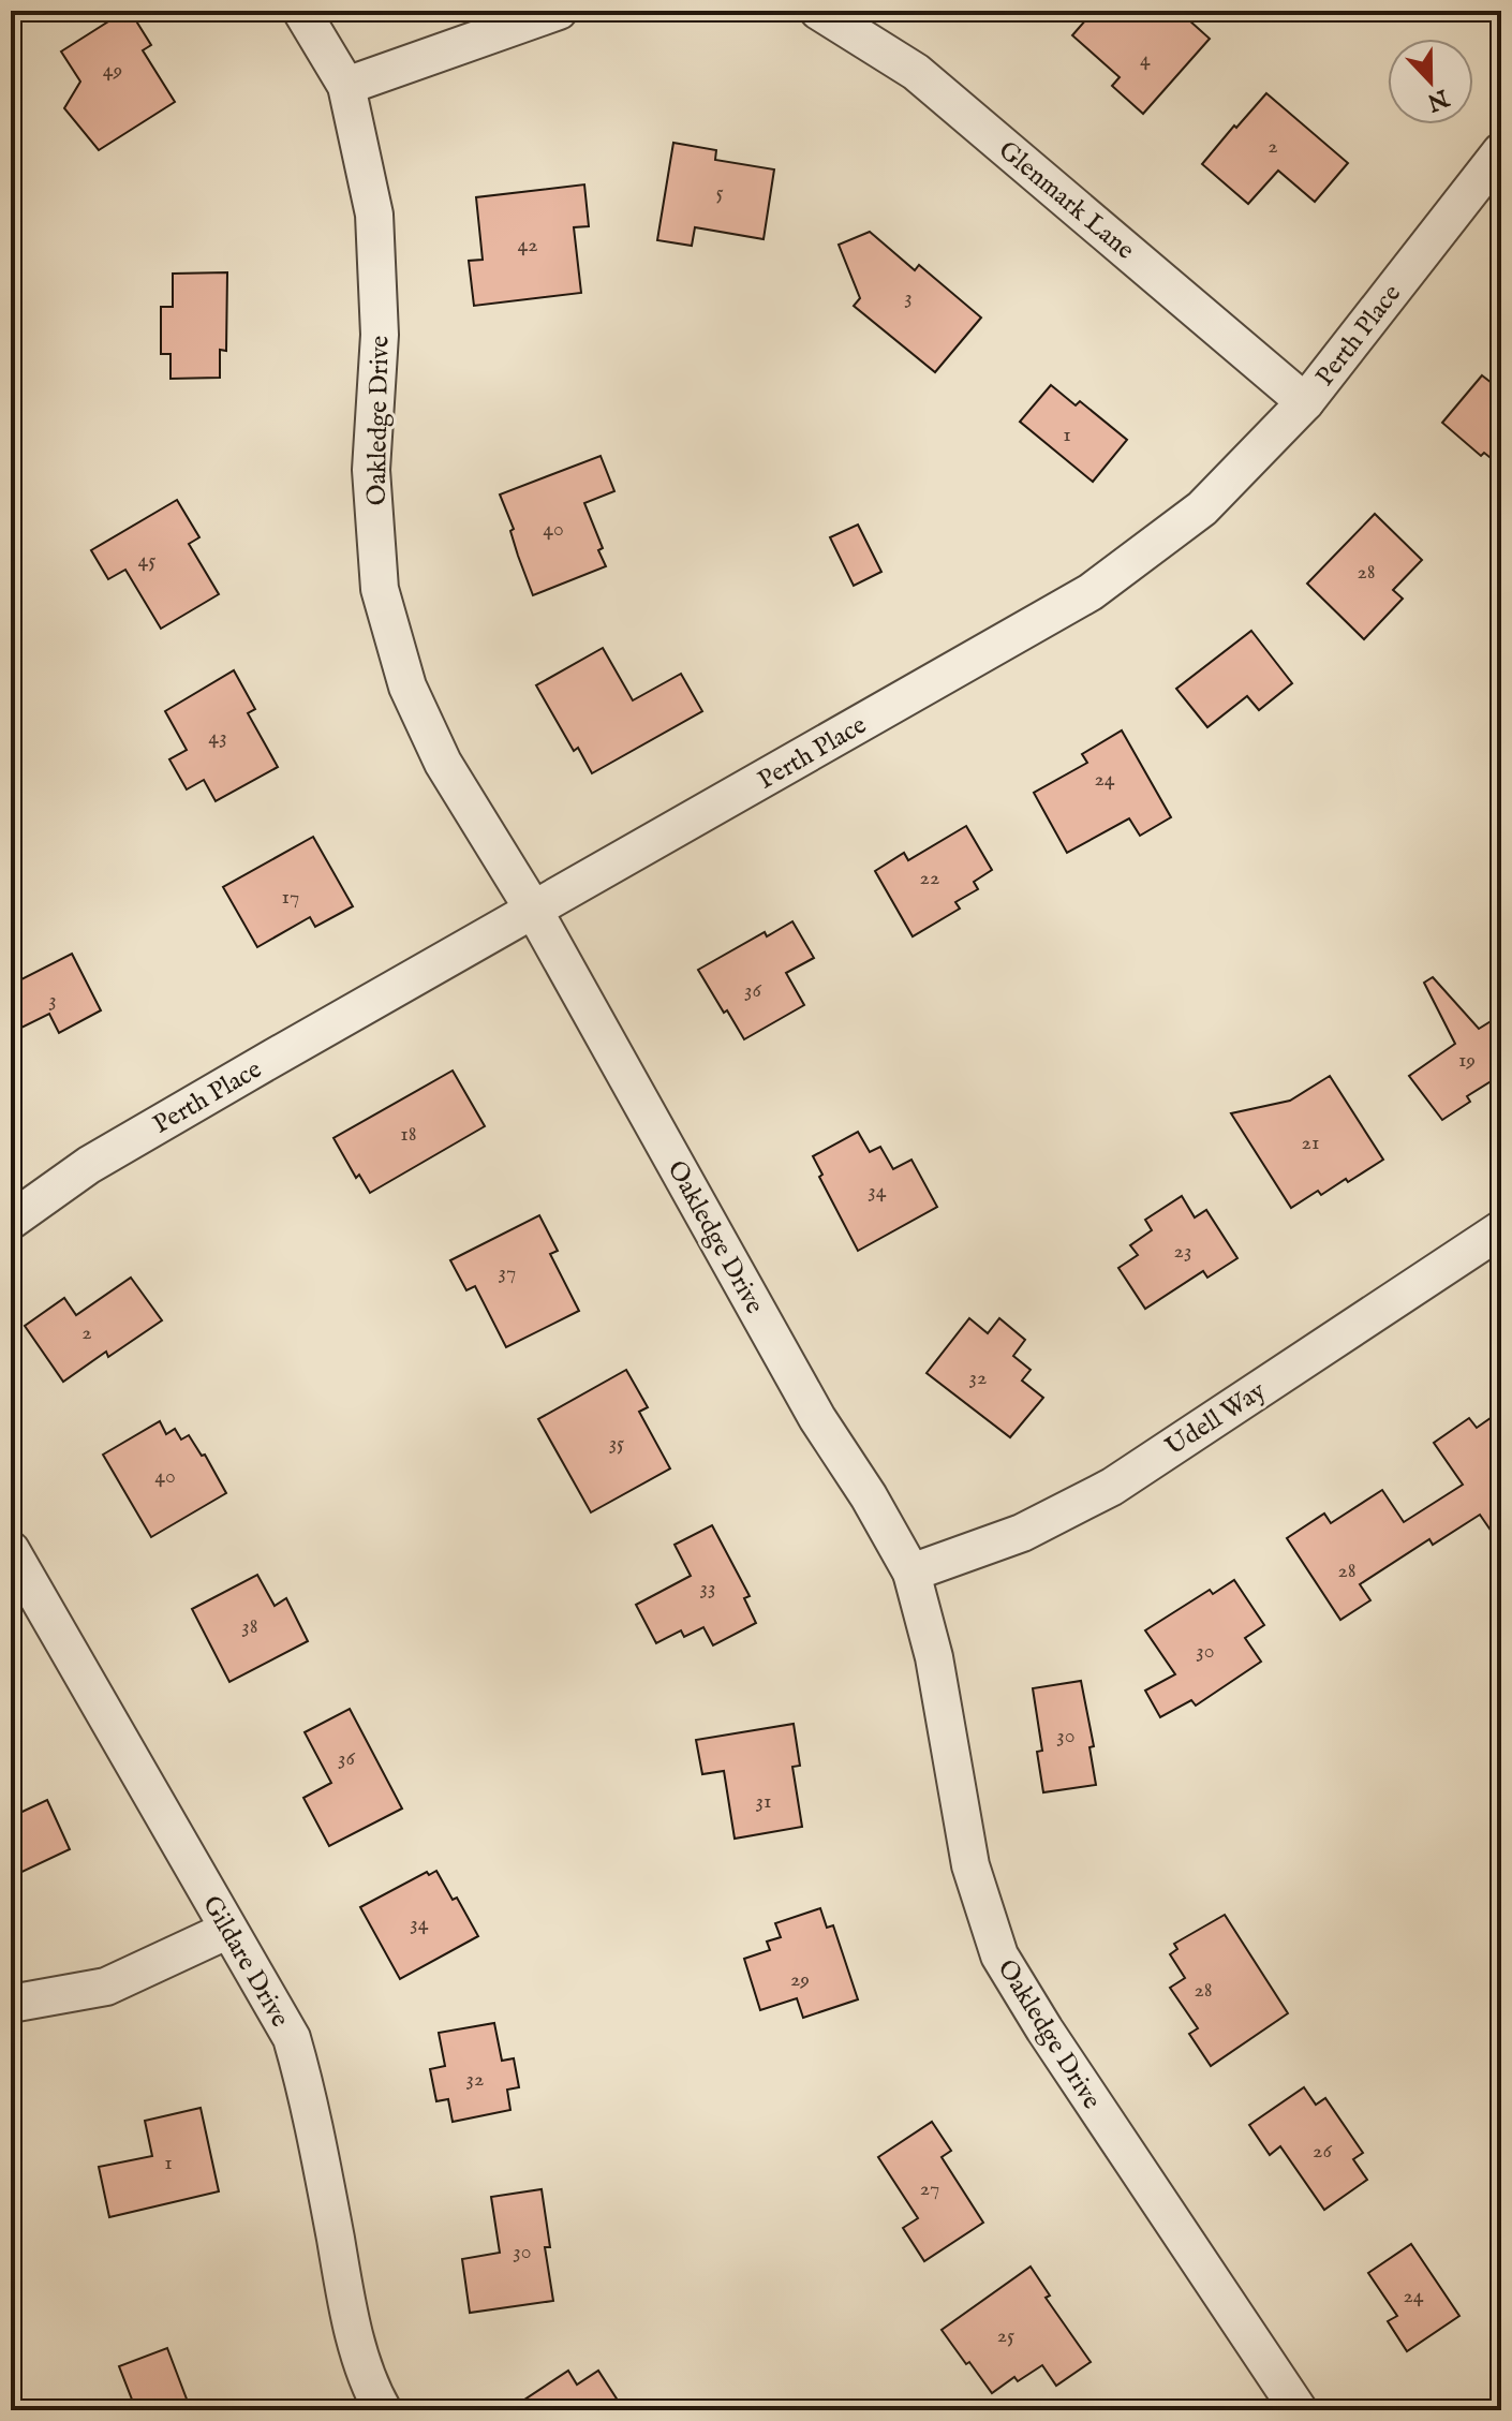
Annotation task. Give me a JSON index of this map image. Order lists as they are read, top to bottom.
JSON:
{
  "streets": {
    "street": [
      "Glenmark Lane",
      "Perth Place",
      "Oakledge Drive",
      "Udell Way",
      "Gildare Drive"
    ]
  },
  "crossings": [
    ["Glenmark Lane", "Perth Place"],
    ["Perth Place", "Oakledge Drive"],
    ["Oakledge Drive", "Udell Way"]
  ],
  "house_numbers": [
    "4",
    "49",
    "2",
    "5",
    "42",
    "3",
    "1",
    "40",
    "45",
    "28",
    "43",
    "24",
    "22",
    "17",
    "36",
    "3",
    "19",
    "18",
    "21",
    "34",
    "23",
    "37",
    "2",
    "32",
    "35",
    "40",
    "28",
    "33",
    "38",
    "30",
    "30",
    "36",
    "31",
    "34",
    "29",
    "28",
    "32",
    "26",
    "1",
    "27",
    "30",
    "24",
    "25"
  ],
  "north": "bottom"
}
